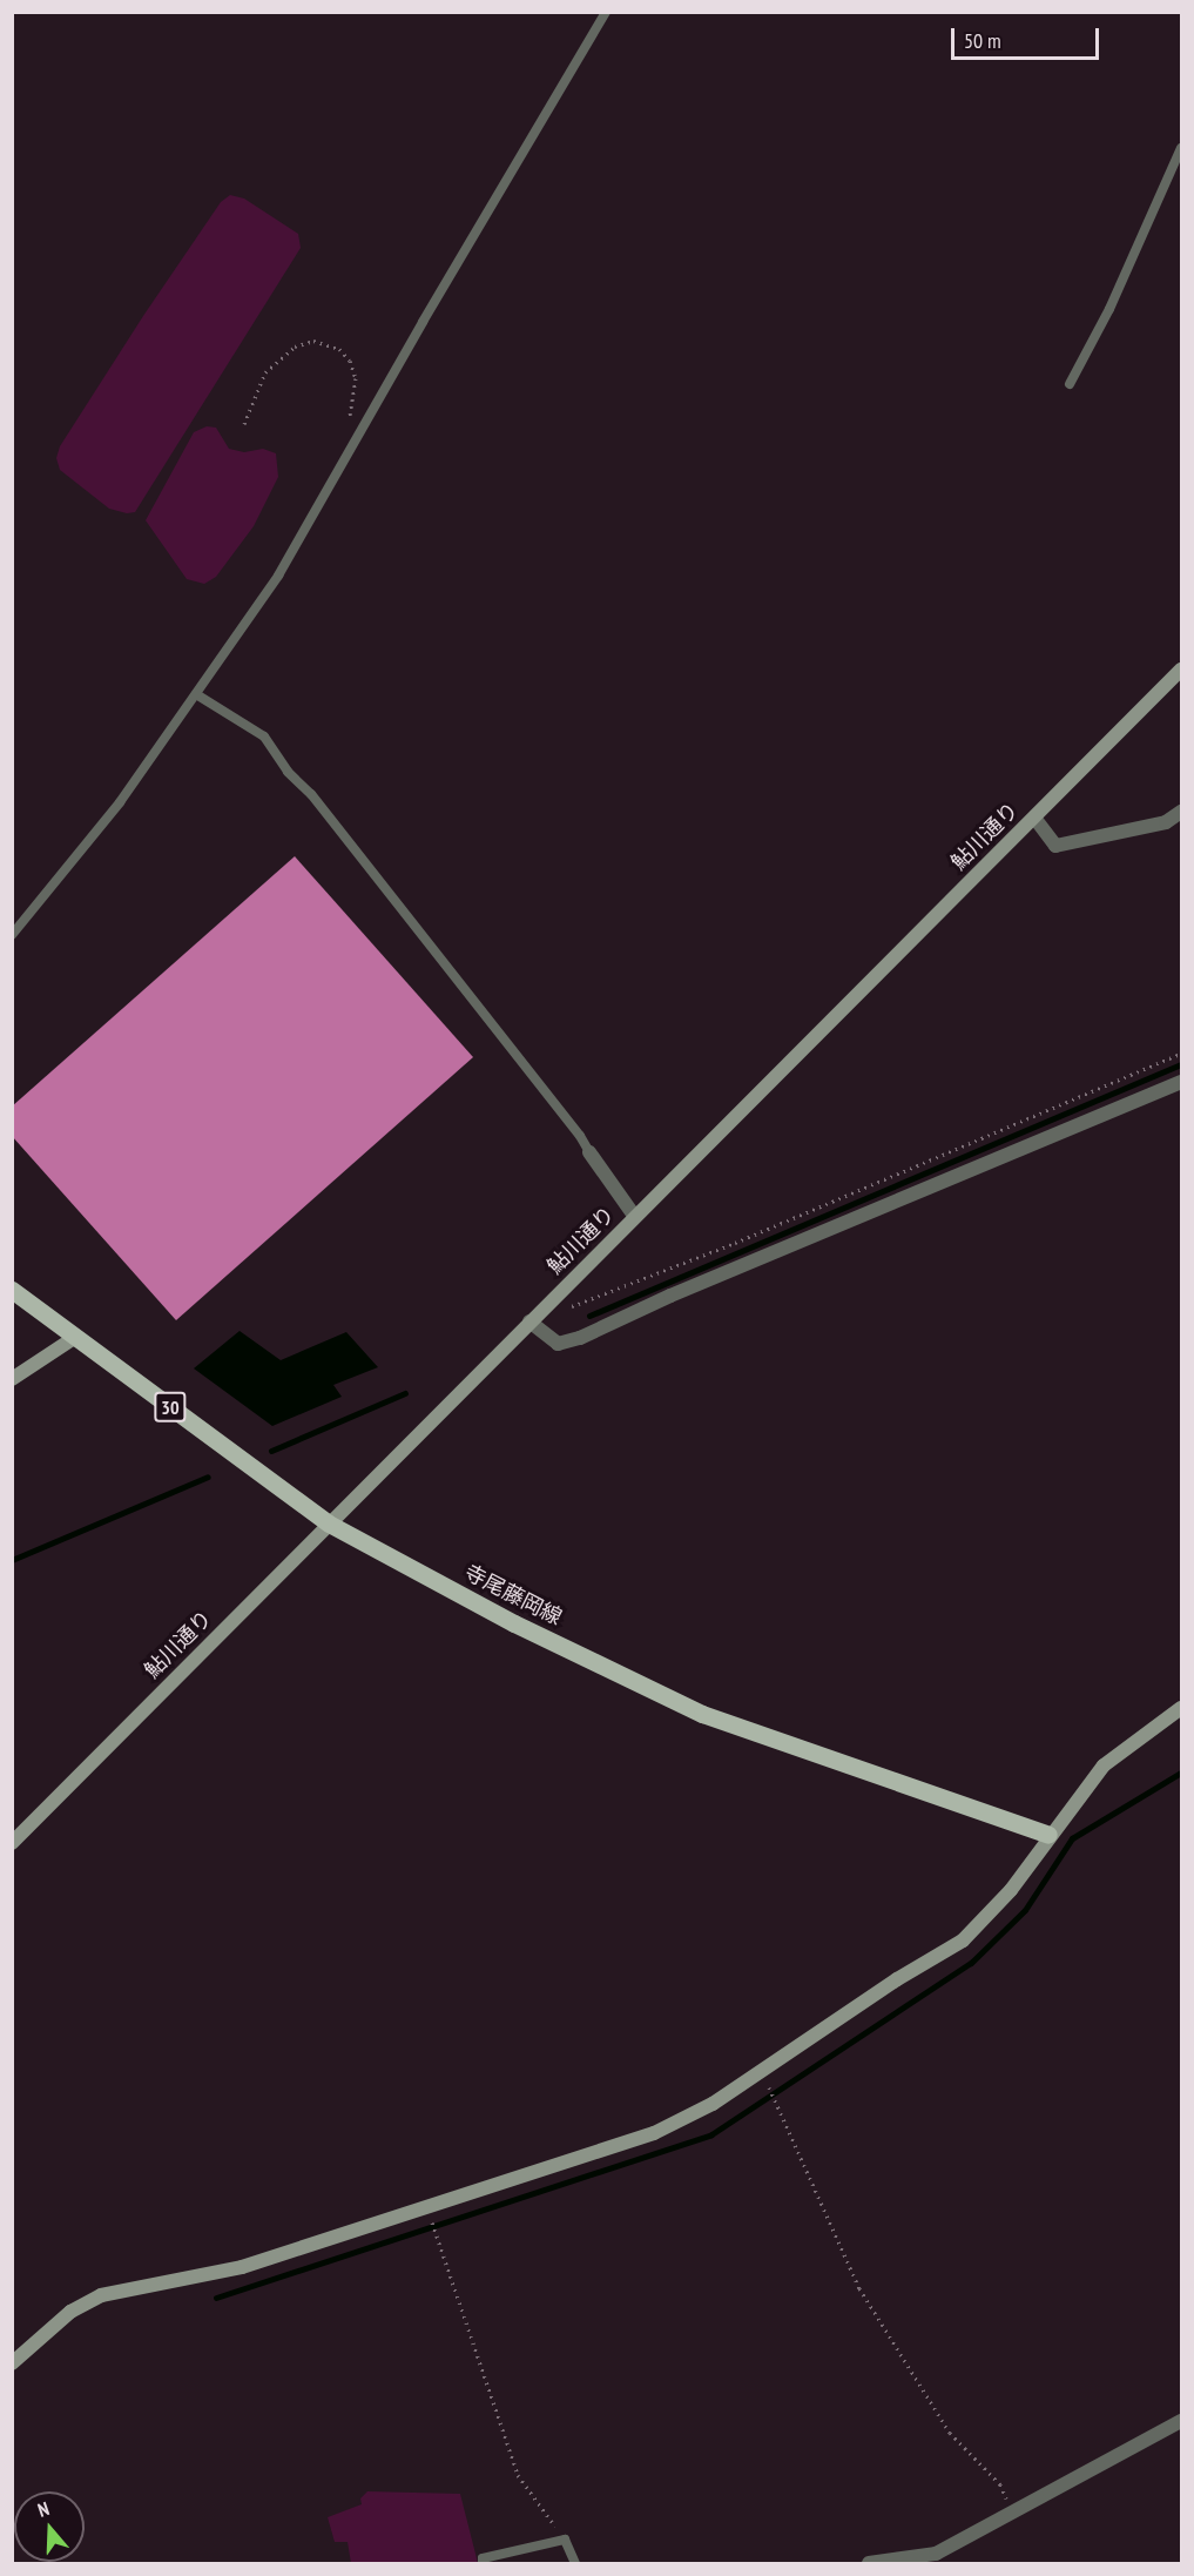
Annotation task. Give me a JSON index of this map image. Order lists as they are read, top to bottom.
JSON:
{
  "streets": {
    "main road": ["30", "寺尾藤岡線"],
    "street": ["鮎川通り"]
  },
  "crossings": [
    ["鮎川通り", "寺尾藤岡線"]
  ],
  "scale_bar": "50 m",
  "north": "top"
}
